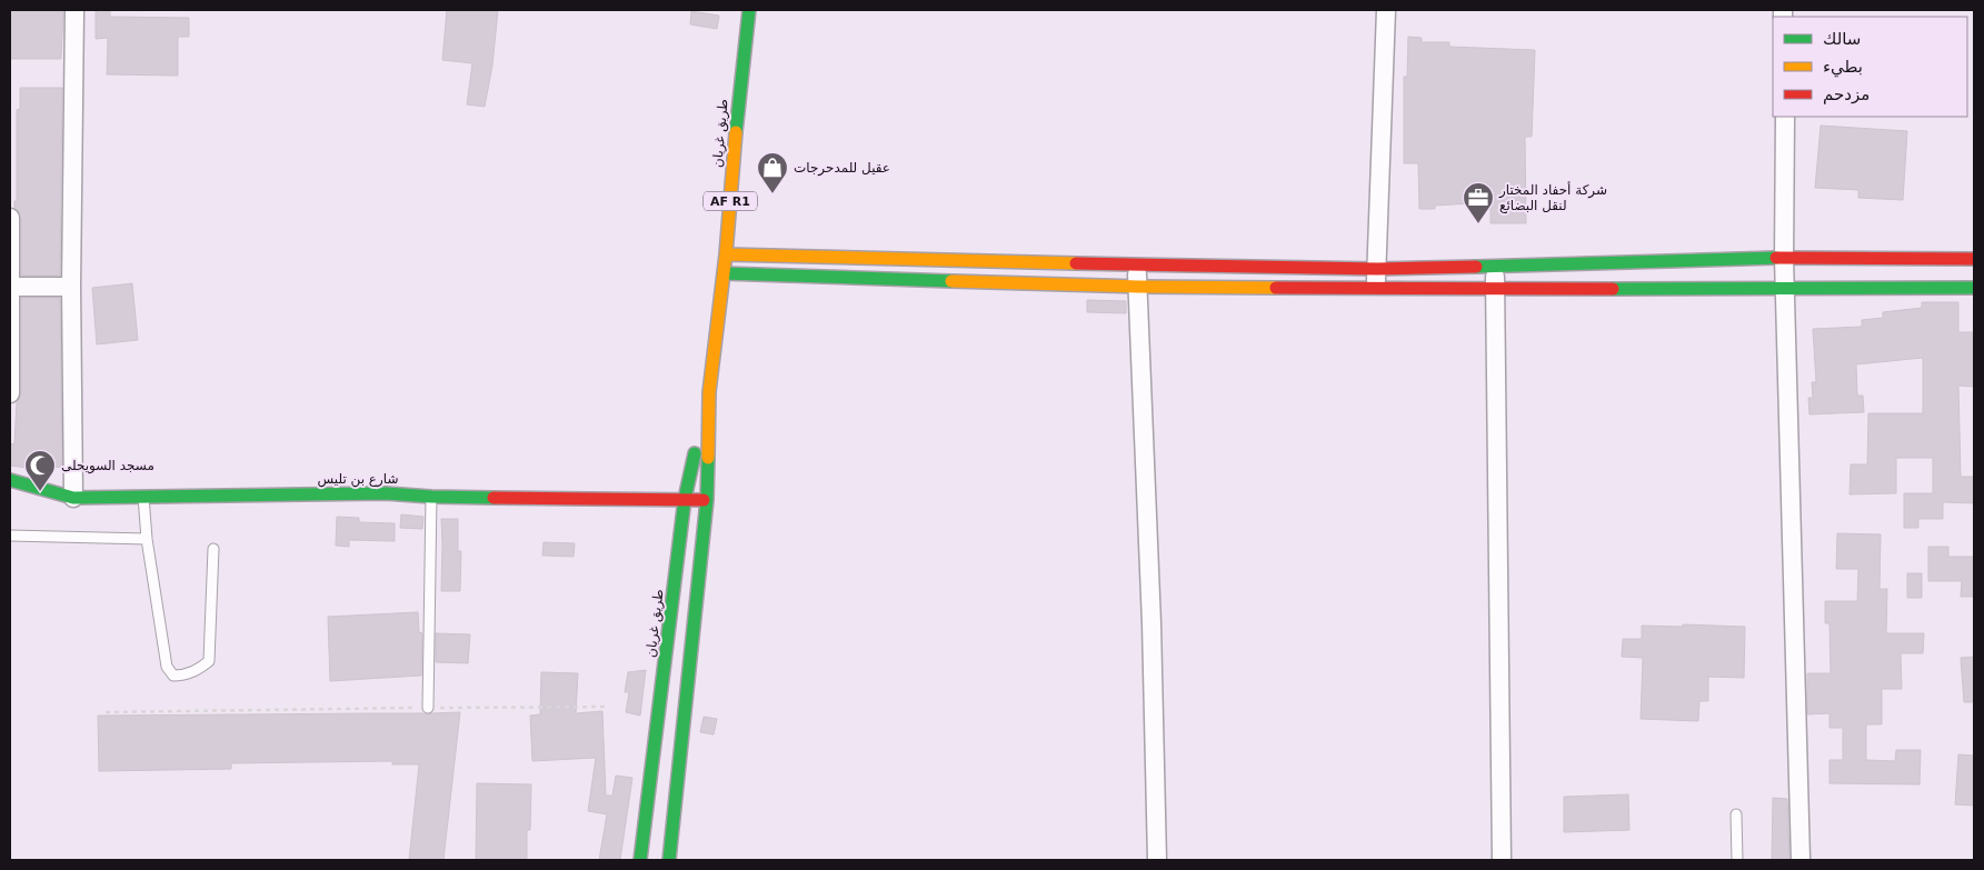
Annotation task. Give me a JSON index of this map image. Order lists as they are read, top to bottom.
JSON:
{
  "streets": {
    "main road": ["طريق غريان", "AF R1", "شارع بن تليس"]
  },
  "crossings": [
    ["طريق غريان", "شارع بن تليس"]
  ],
  "places": {
    "shop": ["عقيل للمدحرجات"],
    "office": ["شركة أحفاد المختار لنقل البضائع"],
    "mosque": ["مسجد السويحلى"]
  },
  "legend": ["سالك", "بطيء", "مزدحم"]
}
